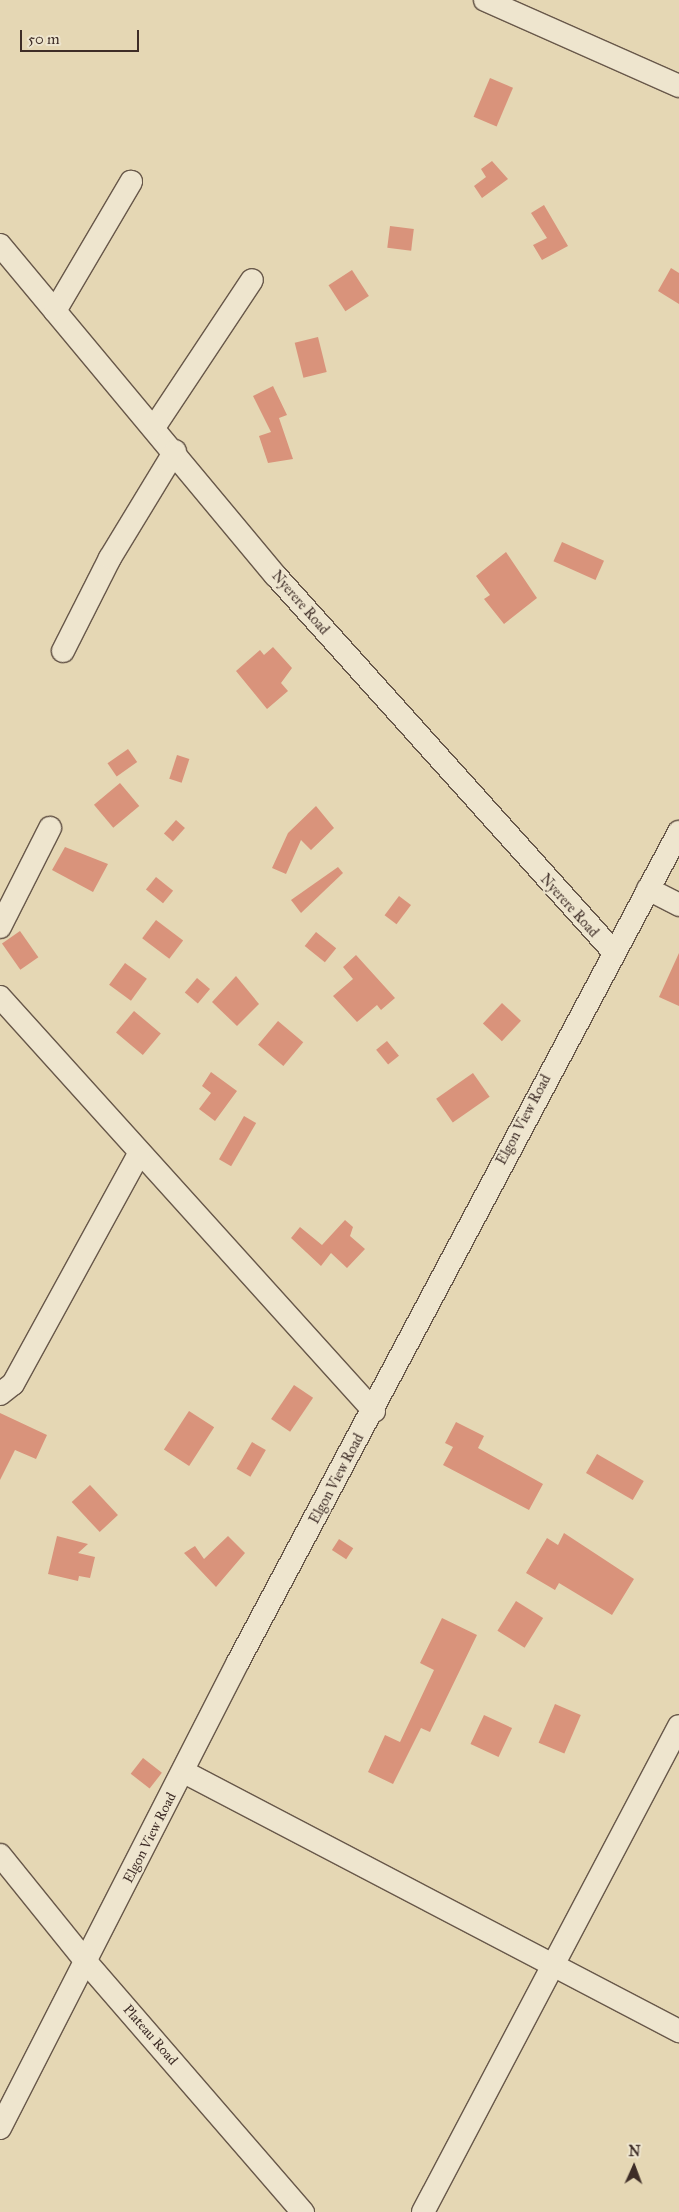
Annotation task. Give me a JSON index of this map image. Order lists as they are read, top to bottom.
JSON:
{
  "streets": {
    "street": ["Nyerere Road", "Elgon View Road", "Plateau Road"]
  },
  "crossings": [
    ["Nyerere Road", "Elgon View Road"],
    ["Elgon View Road", "Plateau Road"]
  ],
  "scale_bar": "50 m",
  "north": "top"
}
